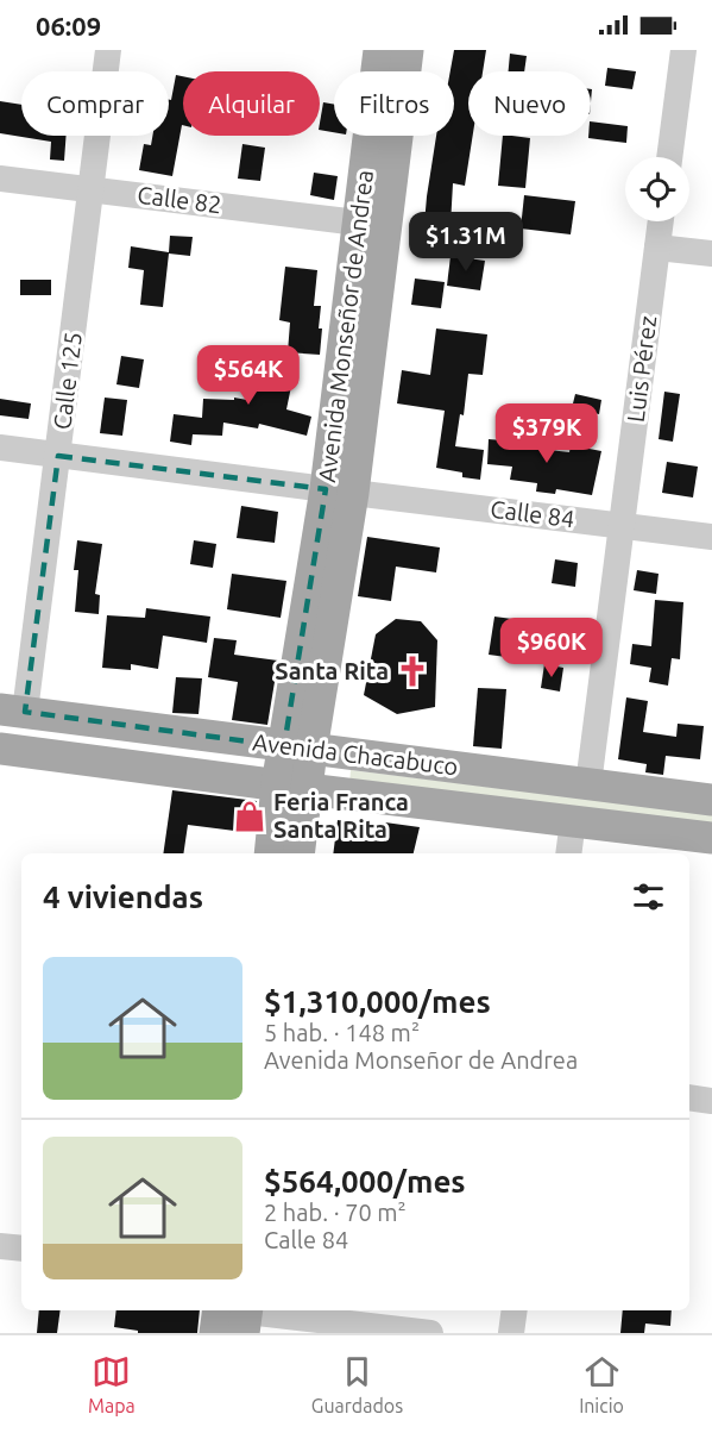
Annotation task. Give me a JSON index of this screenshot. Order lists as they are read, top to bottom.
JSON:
{
  "streets": {
    "main road": ["Avenida Monseñor de Andrea", "Avenida Chacabuco"],
    "street": [
      "Calle 82",
      "Luis Pérez",
      "Calle 125",
      "Calle 84"
    ]
  },
  "crossings": [
    ["Calle 82", "Avenida Monseñor de Andrea"],
    ["Calle 82", "Calle 125"],
    ["Avenida Monseñor de Andrea", "Calle 84"],
    ["Avenida Monseñor de Andrea", "Avenida Chacabuco"],
    ["Luis Pérez", "Calle 84"],
    ["Luis Pérez", "Avenida Chacabuco"],
    ["Calle 125", "Calle 84"],
    ["Calle 125", "Avenida Chacabuco"]
  ],
  "places": {
    "church": ["Santa Rita"],
    "shop": ["Feria Franca Santa Rita"]
  },
  "page": {
    "status": "06:09",
    "chip": [
      "Comprar",
      "Alquilar",
      "Filtros",
      "Nuevo"
    ],
    "price": [
      "$1.31M",
      "$564K",
      "$379K",
      "$960K"
    ],
    "heading": "4 viviendas",
    "list": [
      {
        "name": "$1,310,000/mes",
        "note": "5 hab. · 148 m² · Avenida Monseñor de Andrea"
      },
      {
        "name": "$564,000/mes",
        "note": "2 hab. · 70 m² · Calle 84"
      }
    ],
    "tabs": ["Mapa", "Guardados", "Inicio"]
  }
}
